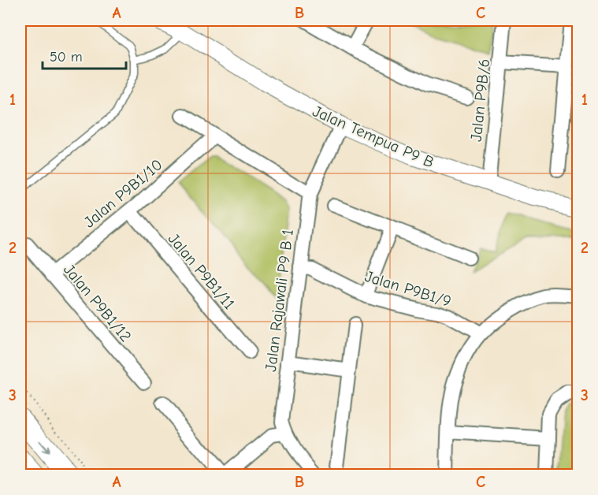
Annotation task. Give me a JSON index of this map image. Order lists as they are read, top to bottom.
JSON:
{
  "streets": {
    "street": [
      "Jalan P9B/6",
      "Jalan Tempua P9 B",
      "Jalan P9B1/10",
      "Jalan P9B1/11",
      "Jalan P9B1/9",
      "Jalan Rajawali P9 B 1",
      "Jalan P9B1/12"
    ]
  },
  "crossings": [
    ["Jalan P9B/6", "Jalan Tempua P9 B"],
    ["Jalan Tempua P9 B", "Jalan Rajawali P9 B 1"],
    ["Jalan P9B1/10", "Jalan P9B1/11"],
    ["Jalan P9B1/10", "Jalan P9B1/12"],
    ["Jalan P9B1/9", "Jalan Rajawali P9 B 1"]
  ],
  "scale_bar": "50 m",
  "grid": {
    "columns": ["A", "B", "C"],
    "rows": ["1", "2", "3"]
  }
}
